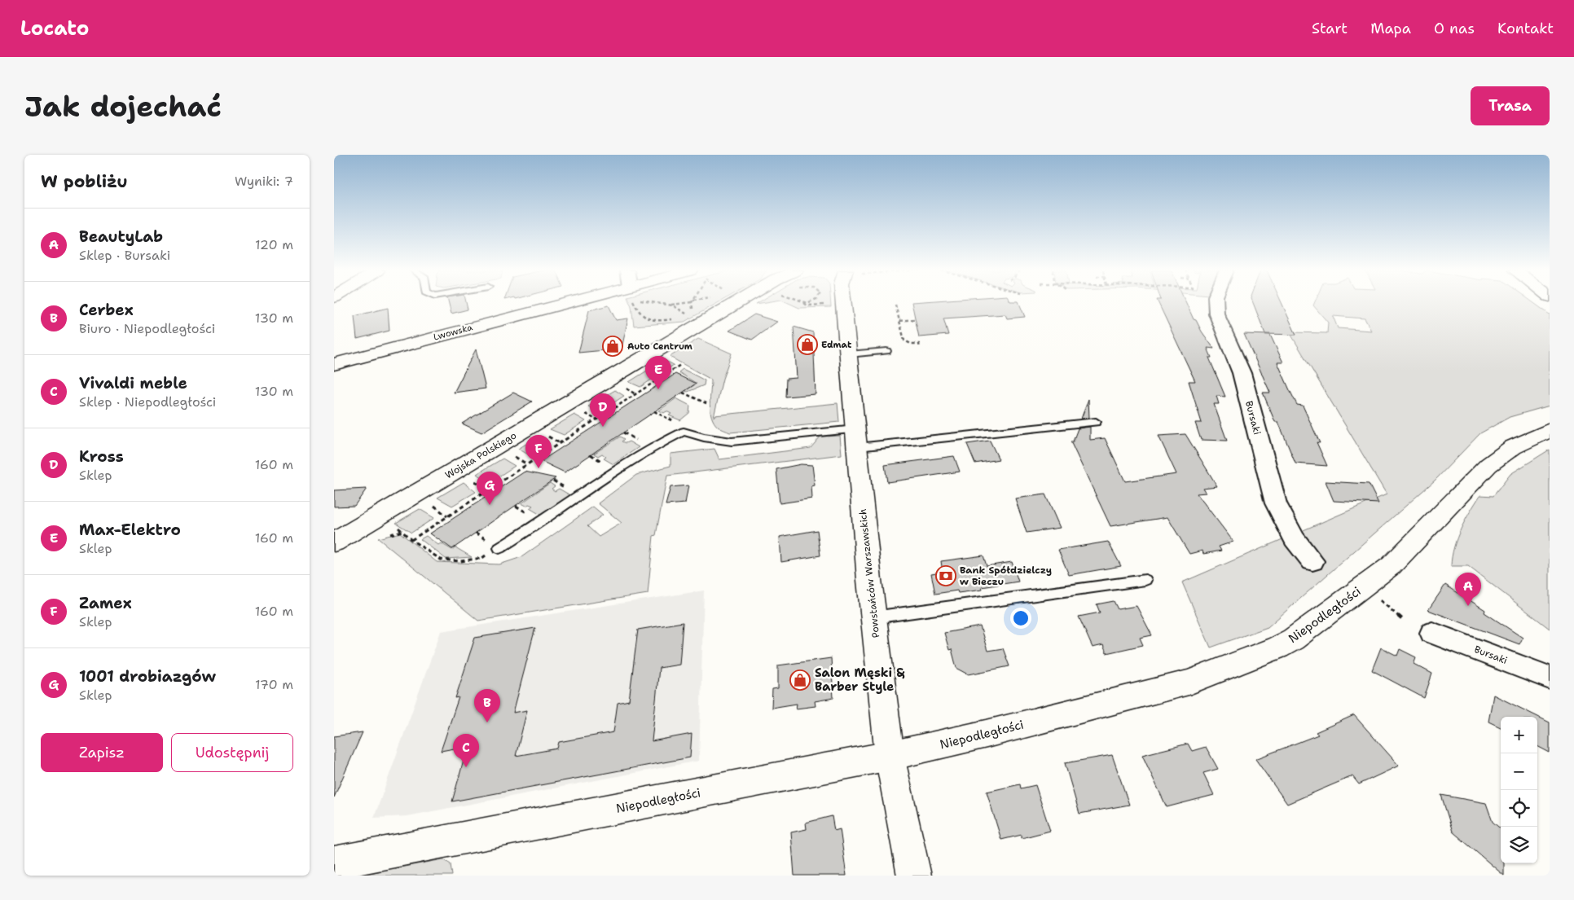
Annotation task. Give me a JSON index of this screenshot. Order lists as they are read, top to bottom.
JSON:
{
  "streets": {
    "street": [
      "Lwowska",
      "Bursaki",
      "Wojska Polskiego",
      "Powstańców Warszawskich",
      "Niepodległości"
    ]
  },
  "crossings": [
    ["Powstańców Warszawskich", "Niepodległości"]
  ],
  "places": {
    "shop": ["Edmat", "Auto Centrum", "Salon Męski & Barber Style"],
    "bank": ["Bank Spółdzielczy w Bieczu"]
  },
  "page": {
    "header": "Locato",
    "nav": [
      "Start",
      "Mapa",
      "O nas",
      "Kontakt"
    ],
    "buttons": [
      "Trasa",
      ["Zapisz", "Udostępnij"]
    ],
    "title": "Jak dojechać",
    "heading": ["W pobliżu", "Wyniki: 7"],
    "list": [
      {
        "mark": "A",
        "name": "BeautyLab",
        "note": "Sklep · Bursaki",
        "value": "120 m"
      },
      {
        "mark": "B",
        "name": "Cerbex",
        "note": "Biuro · Niepodległości",
        "value": "130 m"
      },
      {
        "mark": "C",
        "name": "Vivaldi meble",
        "note": "Sklep · Niepodległości",
        "value": "130 m"
      },
      {
        "mark": "D",
        "name": "Kross",
        "note": "Sklep",
        "value": "160 m"
      },
      {
        "mark": "E",
        "name": "Max-Elektro",
        "note": "Sklep",
        "value": "160 m"
      },
      {
        "mark": "F",
        "name": "Zamex",
        "note": "Sklep",
        "value": "160 m"
      },
      {
        "mark": "G",
        "name": "1001 drobiazgów",
        "note": "Sklep",
        "value": "170 m"
      }
    ],
    "pins": [
      "E",
      "D",
      "F",
      "G",
      "A",
      "B",
      "C"
    ],
    "map_buttons": ["+", "−"]
  }
}
